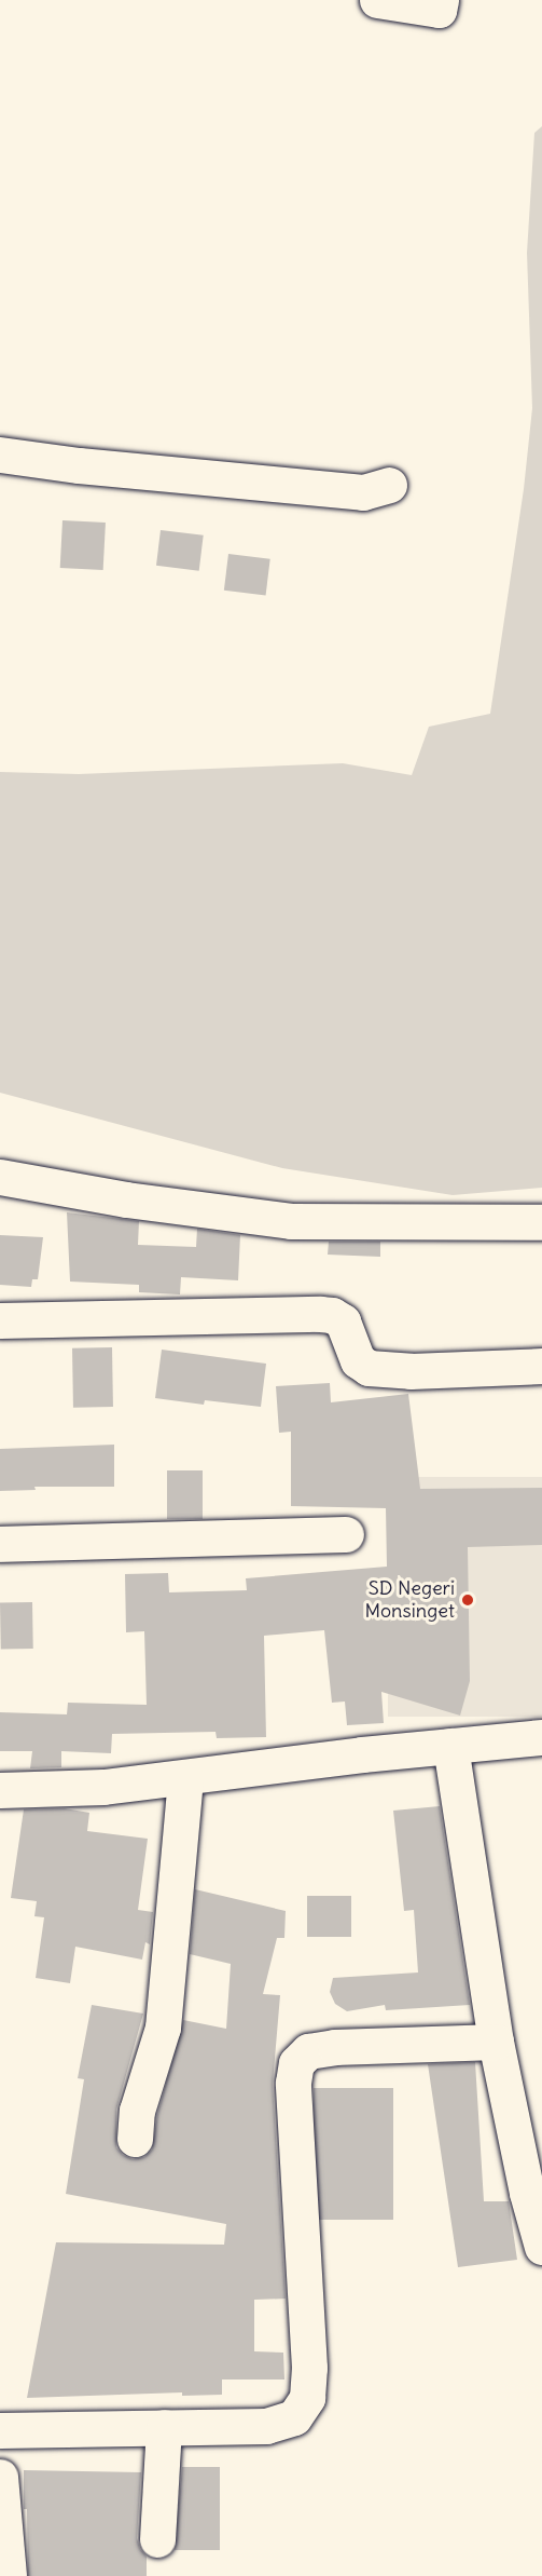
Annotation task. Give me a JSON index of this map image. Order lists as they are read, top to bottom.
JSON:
{
  "places": ["SD Negeri Monsinget"]
}
